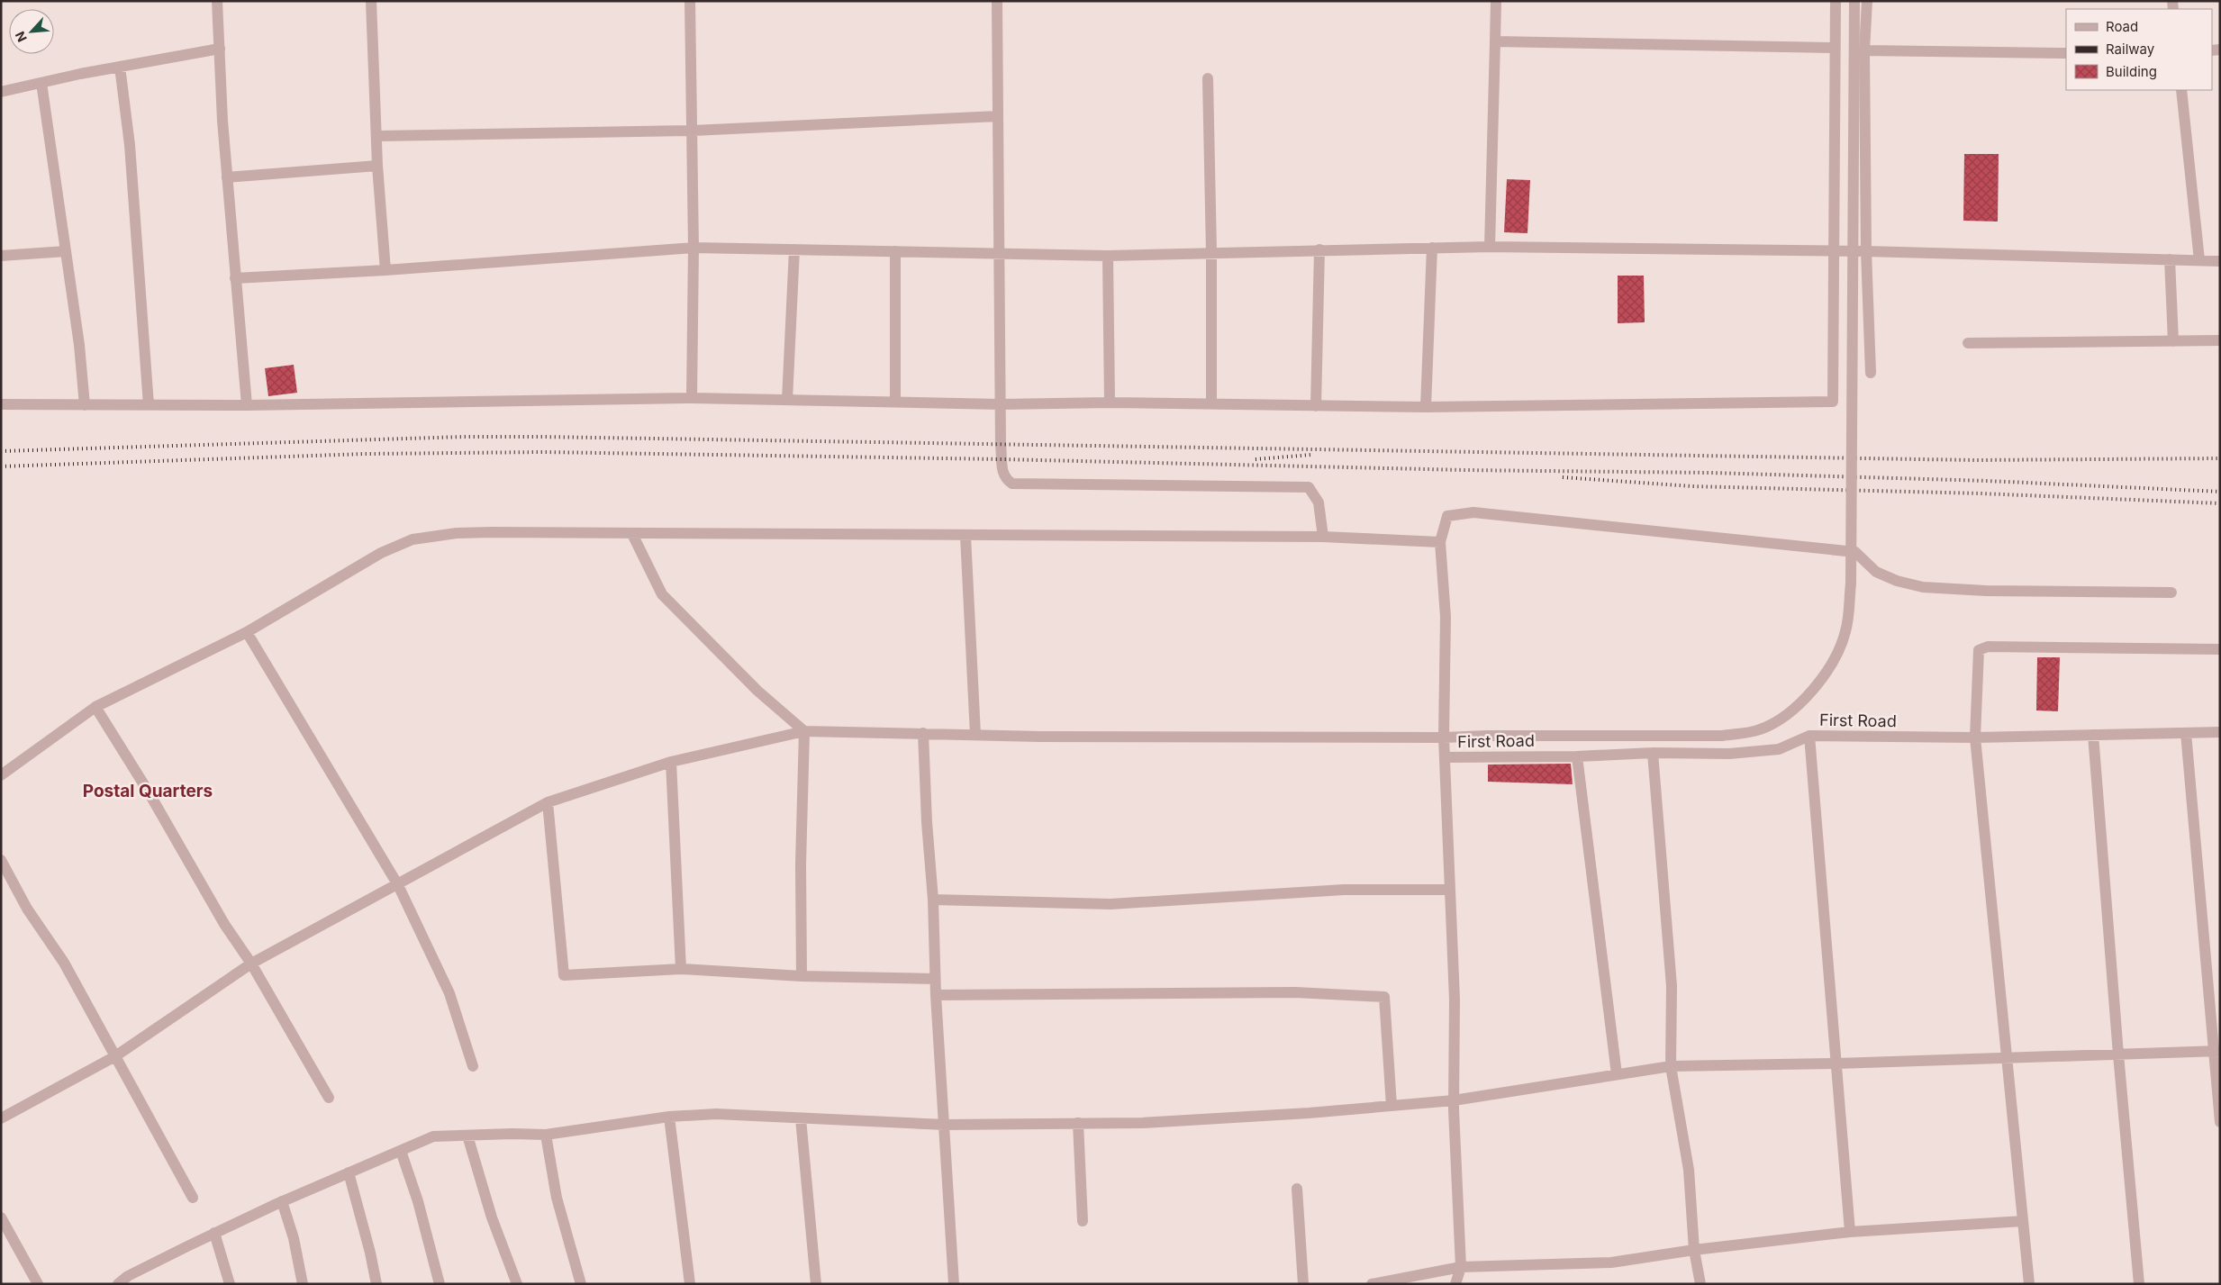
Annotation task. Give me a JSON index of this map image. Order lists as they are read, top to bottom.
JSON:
{
  "streets": {
    "street": ["First Road"]
  },
  "districts": ["Postal Quarters"],
  "legend": ["Road", "Railway", "Building"],
  "north": "bottom left"
}
